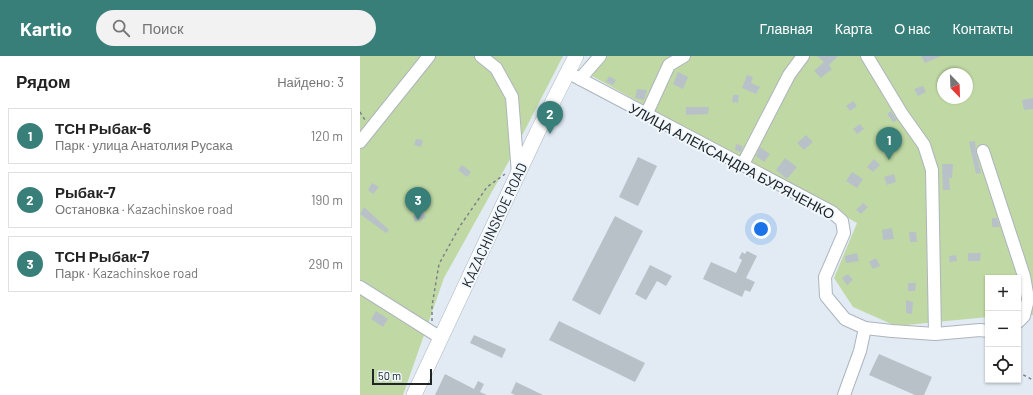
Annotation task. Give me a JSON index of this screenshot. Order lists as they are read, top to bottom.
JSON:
{
  "streets": {
    "main road": ["KAZACHINSKOE ROAD"],
    "street": ["УЛИЦА АЛЕКСАНДРА БУРЯЧЕНКО"]
  },
  "crossings": [
    ["УЛИЦА АЛЕКСАНДРА БУРЯЧЕНКО", "KAZACHINSKOE ROAD"]
  ],
  "scale_bar": "50 m",
  "north": "bottom right",
  "page": {
    "header": "Kartio",
    "search": "Поиск",
    "nav": [
      "Главная",
      "Карта",
      "О нас",
      "Контакты"
    ],
    "heading": ["Рядом", "Найдено: 3"],
    "pins": ["2", "1", "3"],
    "list": [
      {
        "mark": "1",
        "name": "ТСН Рыбак-6",
        "note": "Парк · улица Анатолия Русака",
        "value": "120 m"
      },
      {
        "mark": "2",
        "name": "Рыбак-7",
        "note": "Остановка · Kazachinskoe road",
        "value": "190 m"
      },
      {
        "mark": "3",
        "name": "ТСН Рыбак-7",
        "note": "Парк · Kazachinskoe road",
        "value": "290 m"
      }
    ],
    "map_buttons": ["+", "−"],
    "scale": "50 m"
  }
}
